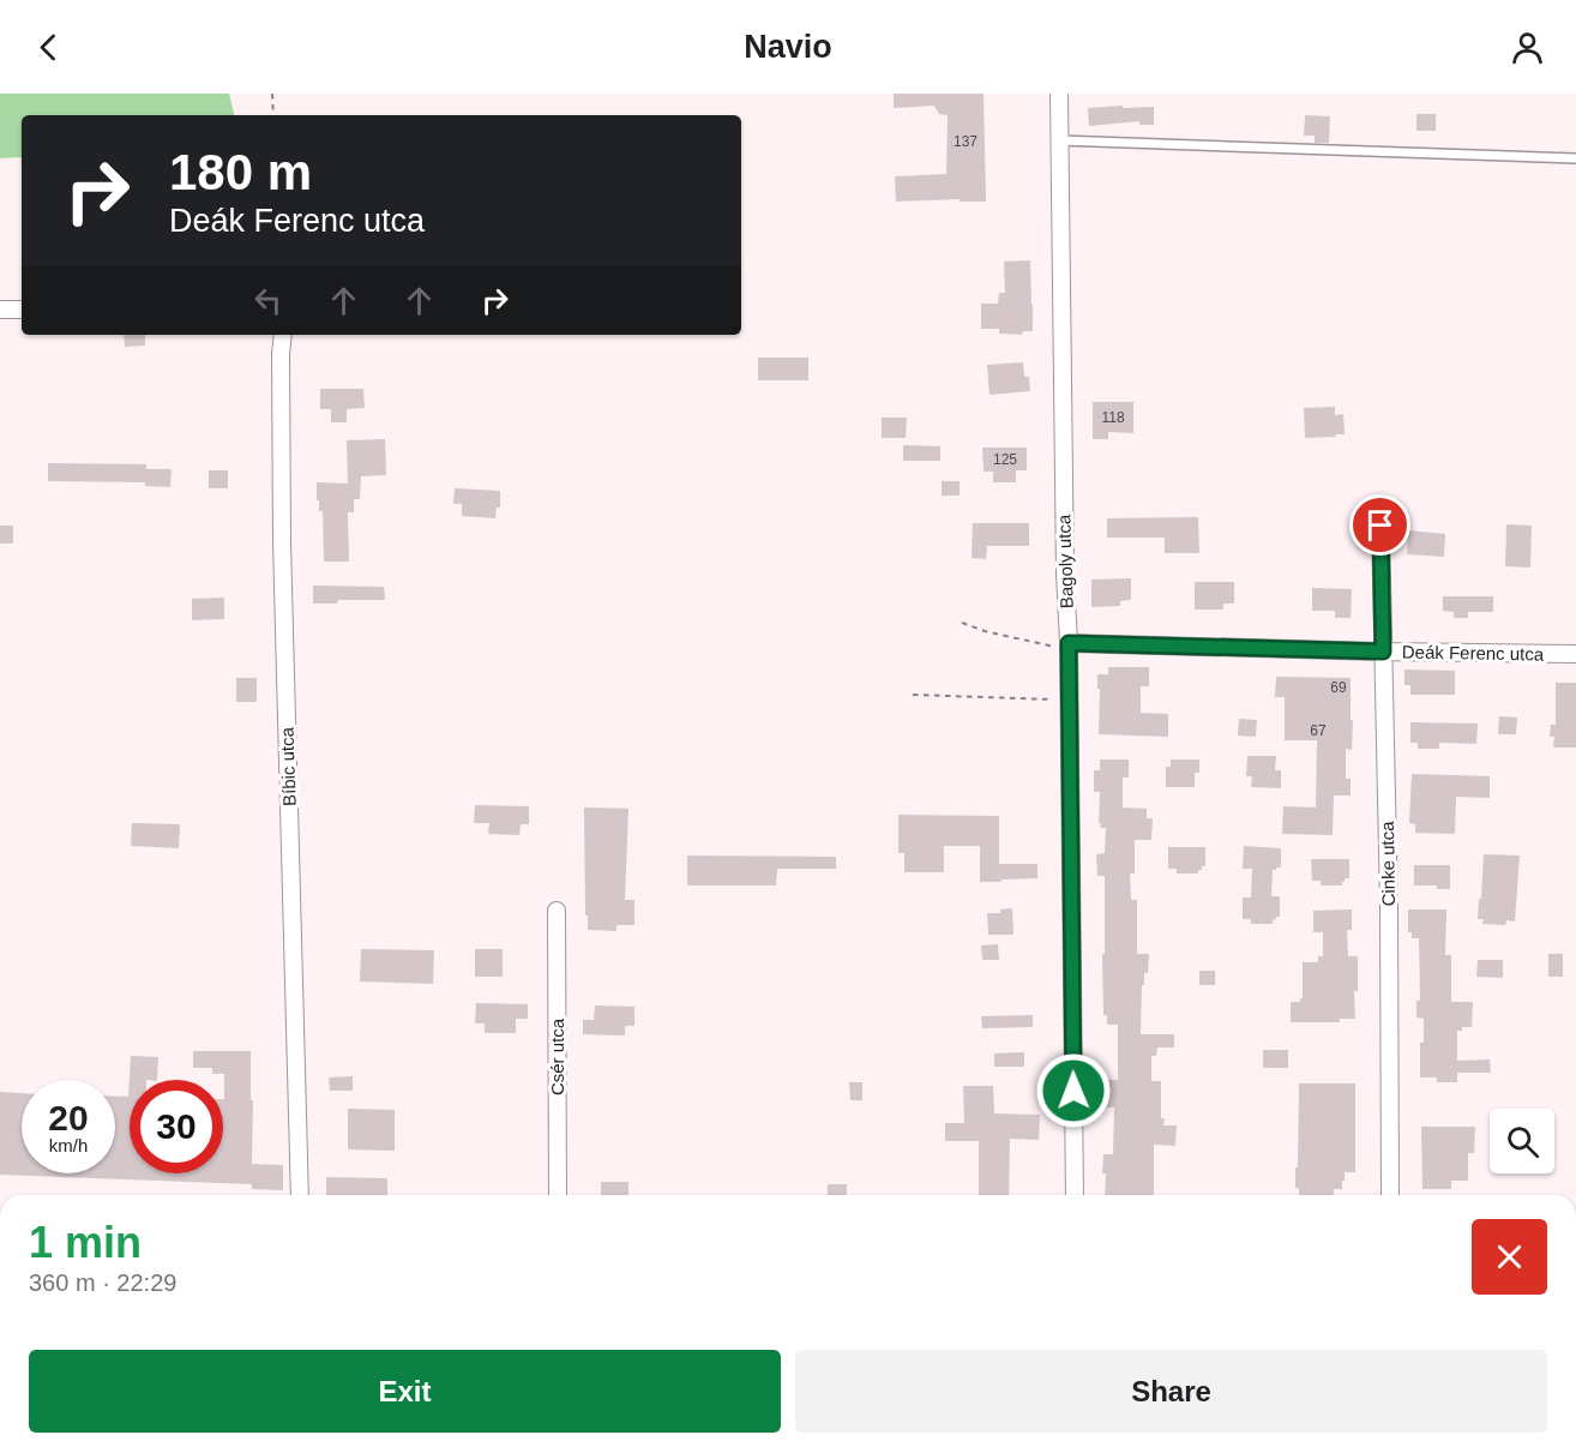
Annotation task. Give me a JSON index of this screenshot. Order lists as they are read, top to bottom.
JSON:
{
  "streets": {
    "street": [
      "Bagoly utca",
      "Deák Ferenc utca",
      "Bíbic utca",
      "Cinke utca",
      "Csér utca"
    ]
  },
  "crossings": [
    ["Bagoly utca", "Deák Ferenc utca"],
    ["Deák Ferenc utca", "Cinke utca"]
  ],
  "house_numbers": [
    "137",
    "118",
    "125",
    "69",
    "67"
  ],
  "page": {
    "header": "Navio",
    "turn": ["180 m", "Deák Ferenc utca"],
    "speed": "20 km/h",
    "limit": "30",
    "heading": ["1 min", "360 m · 22:29"],
    "buttons": ["Exit", "Share"]
  }
}
